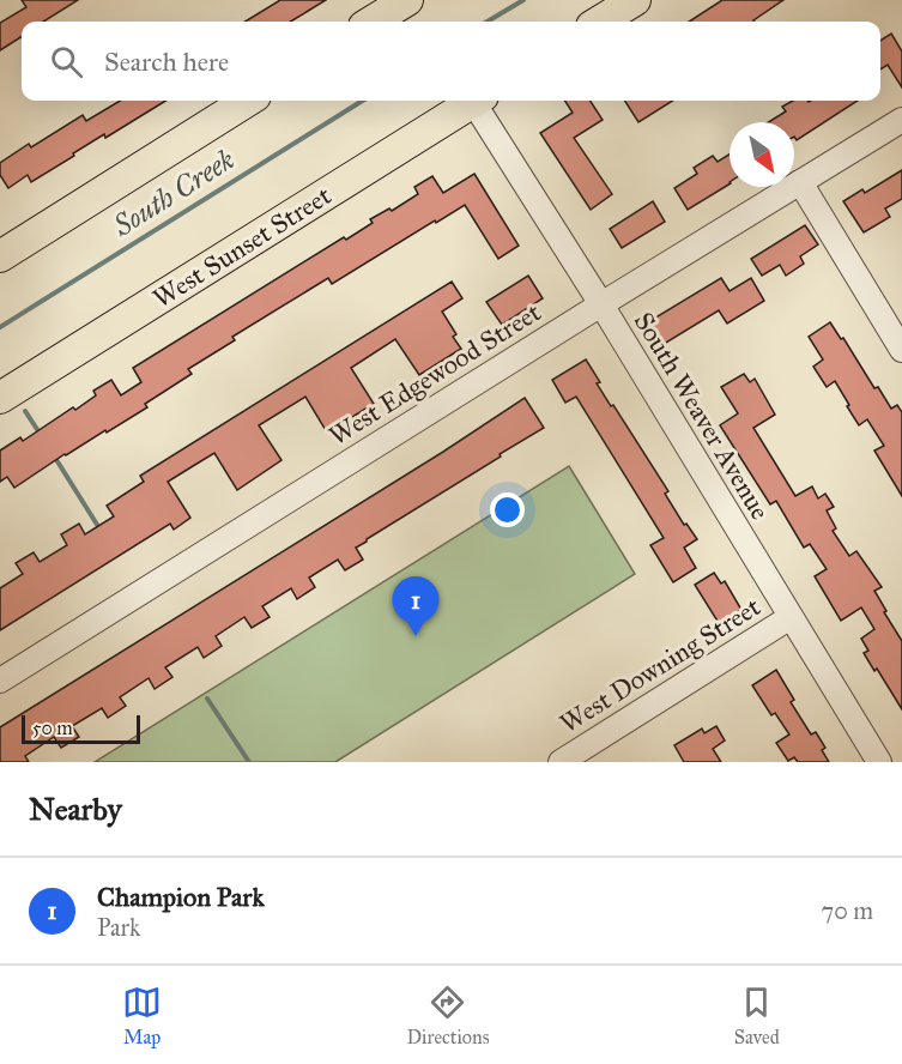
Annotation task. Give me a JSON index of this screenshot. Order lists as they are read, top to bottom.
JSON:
{
  "streets": {
    "main road": ["West Sunset Street"],
    "street": ["West Edgewood Street", "South Weaver Avenue", "West Downing Street"]
  },
  "crossings": [
    ["West Edgewood Street", "South Weaver Avenue"],
    ["South Weaver Avenue", "West Downing Street"]
  ],
  "water": ["South Creek"],
  "scale_bar": "50 m",
  "north": "bottom right",
  "page": {
    "search": "Search here",
    "pins": "1",
    "scale": "50 m",
    "heading": "Nearby",
    "list": [
      {
        "mark": "1",
        "name": "Champion Park",
        "note": "Park",
        "value": "70 m"
      }
    ],
    "nav": ["Map", "Directions", "Saved"]
  }
}
